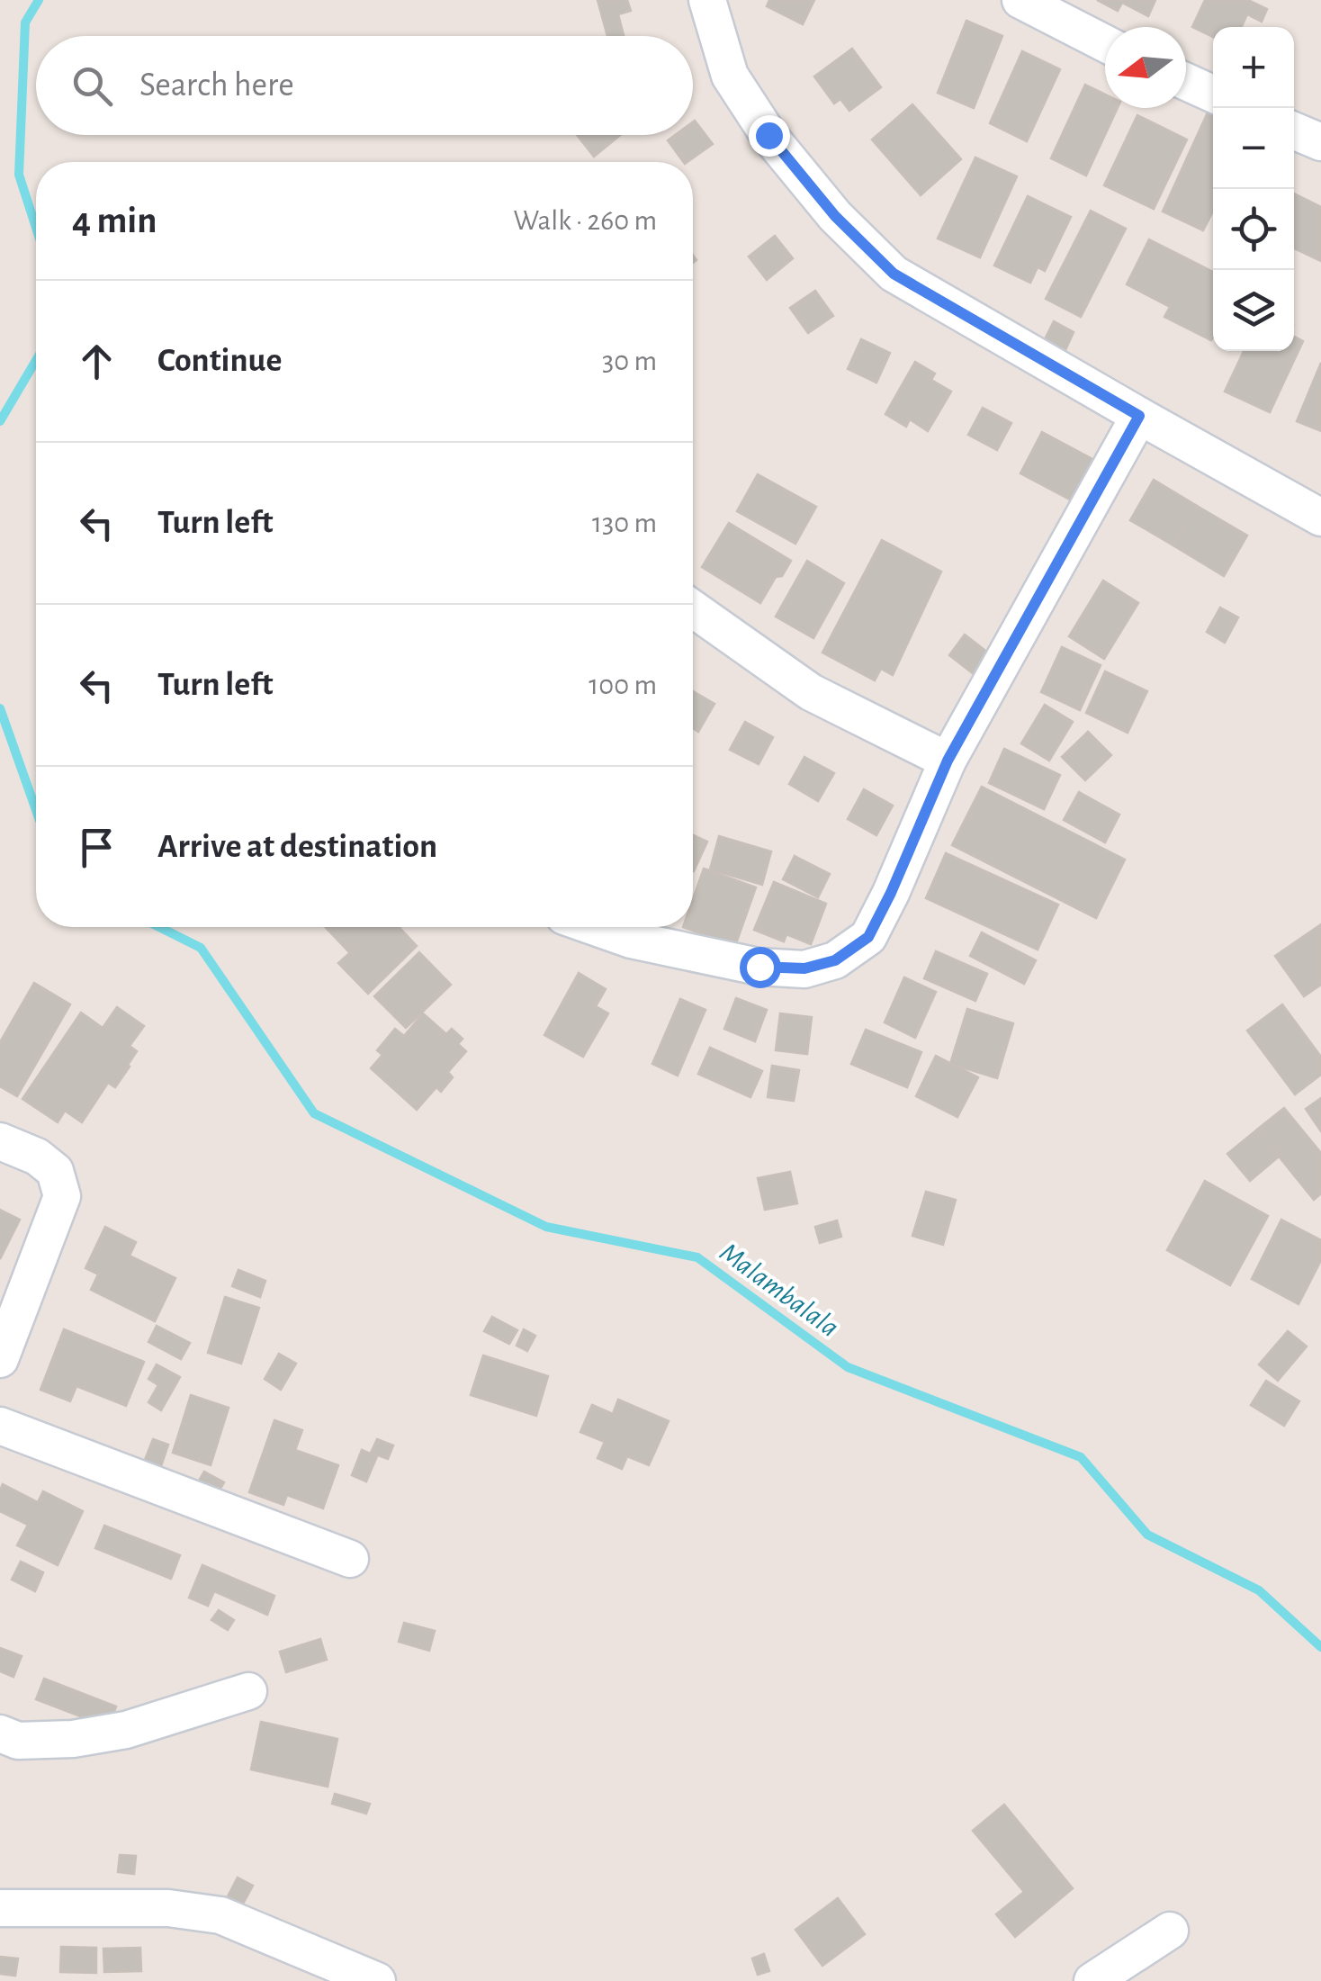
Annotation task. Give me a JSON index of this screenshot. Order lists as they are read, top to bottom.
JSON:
{
  "water": ["Malambalala"],
  "north": "left",
  "page": {
    "map_buttons": ["+", "−"],
    "search": "Search here",
    "heading": ["4 min", "Walk · 260 m"],
    "list": [
      ["Continue", "30 m"],
      ["Turn left", "130 m"],
      ["Turn left", "100 m"],
      "Arrive at destination"
    ]
  }
}
